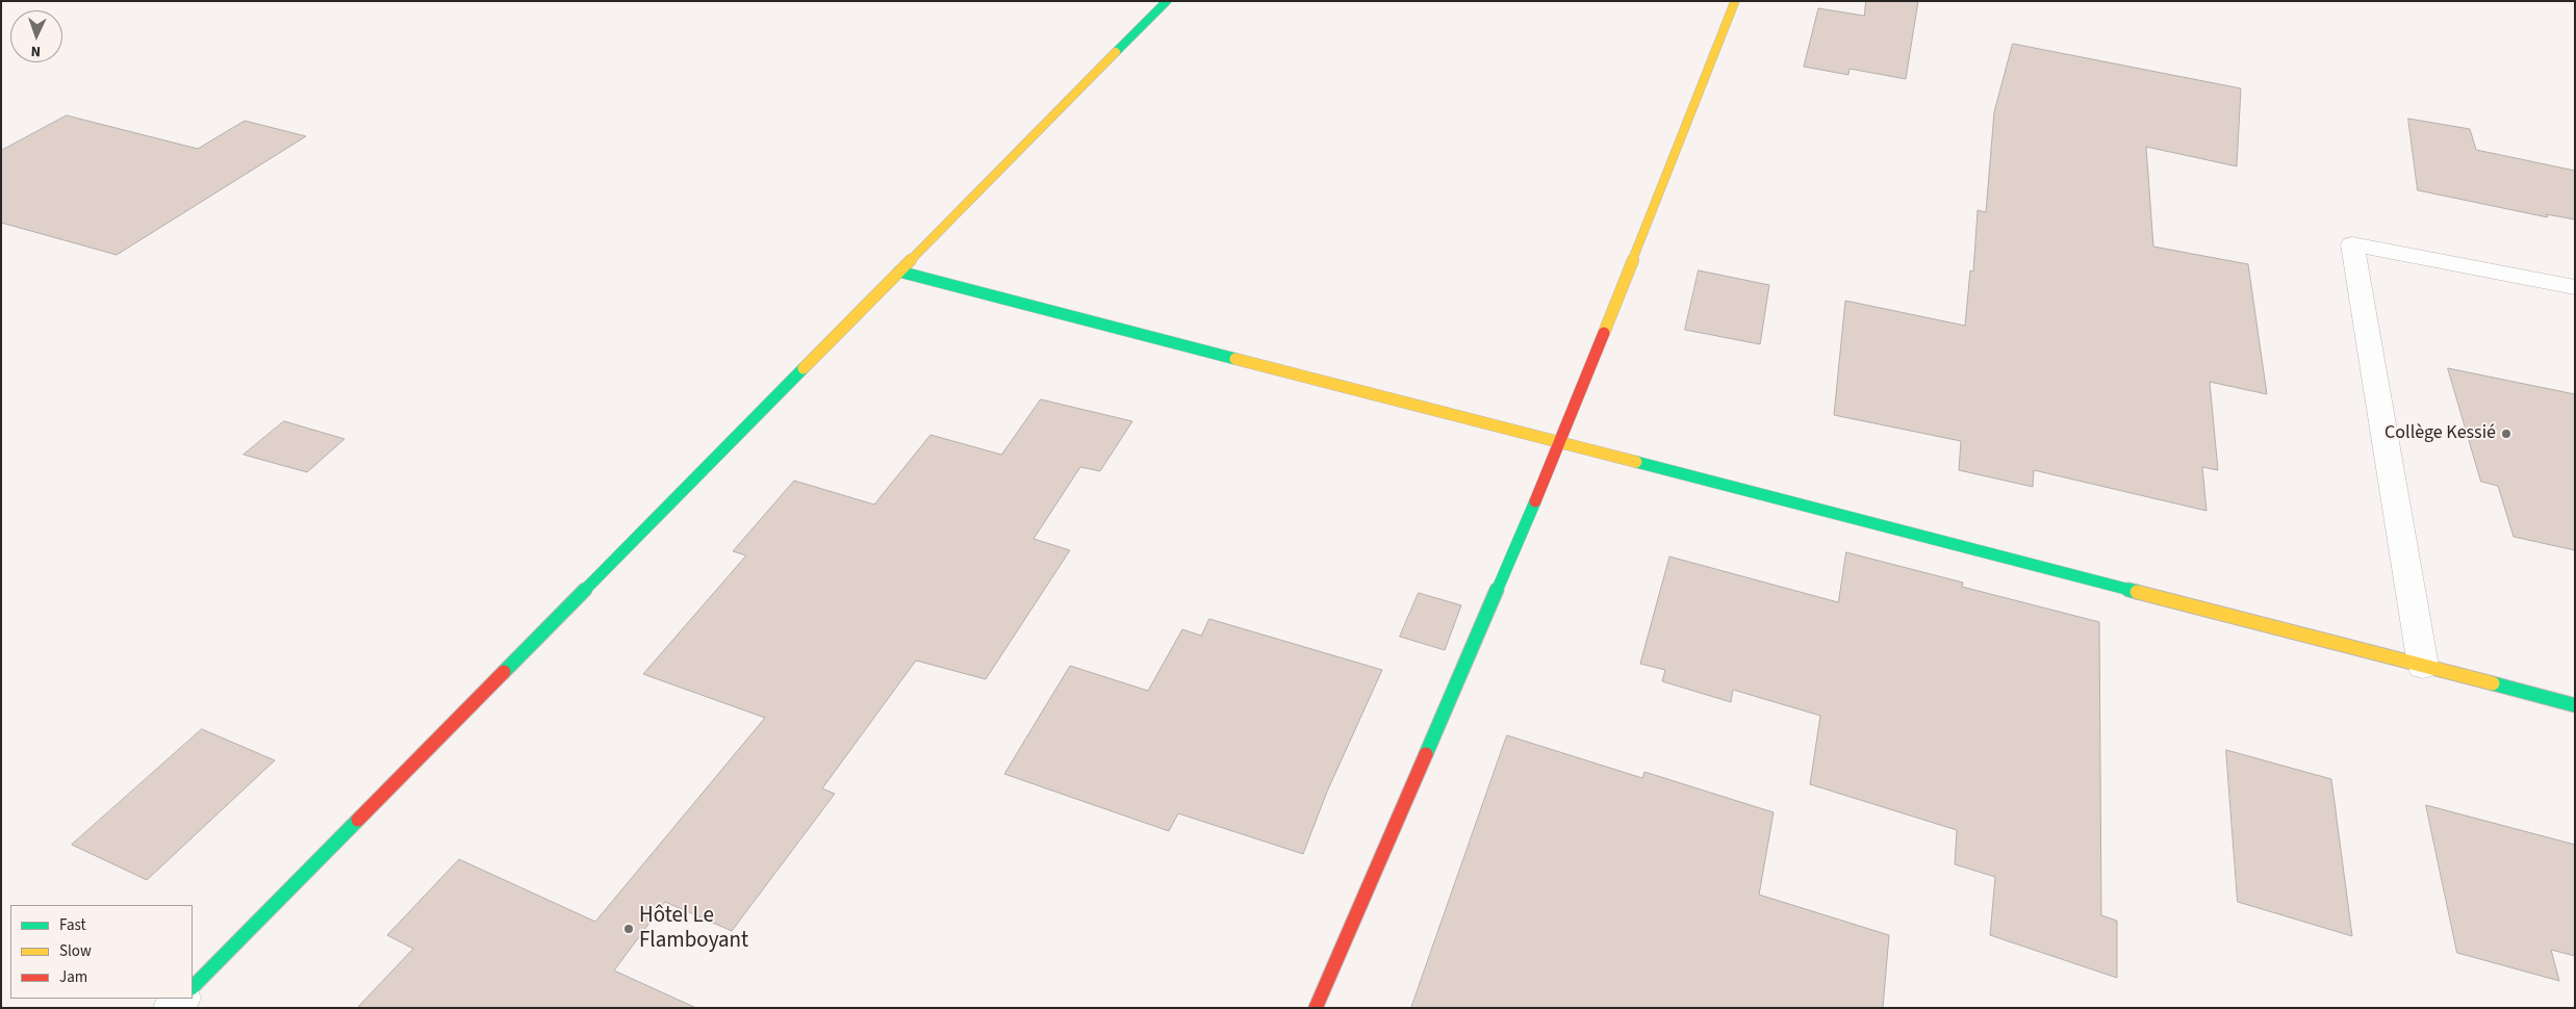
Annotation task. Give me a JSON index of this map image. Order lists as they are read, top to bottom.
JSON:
{
  "places": ["Collège Kessié", "Hôtel Le Flamboyant"],
  "legend": ["Fast", "Slow", "Jam"],
  "north": "bottom"
}
